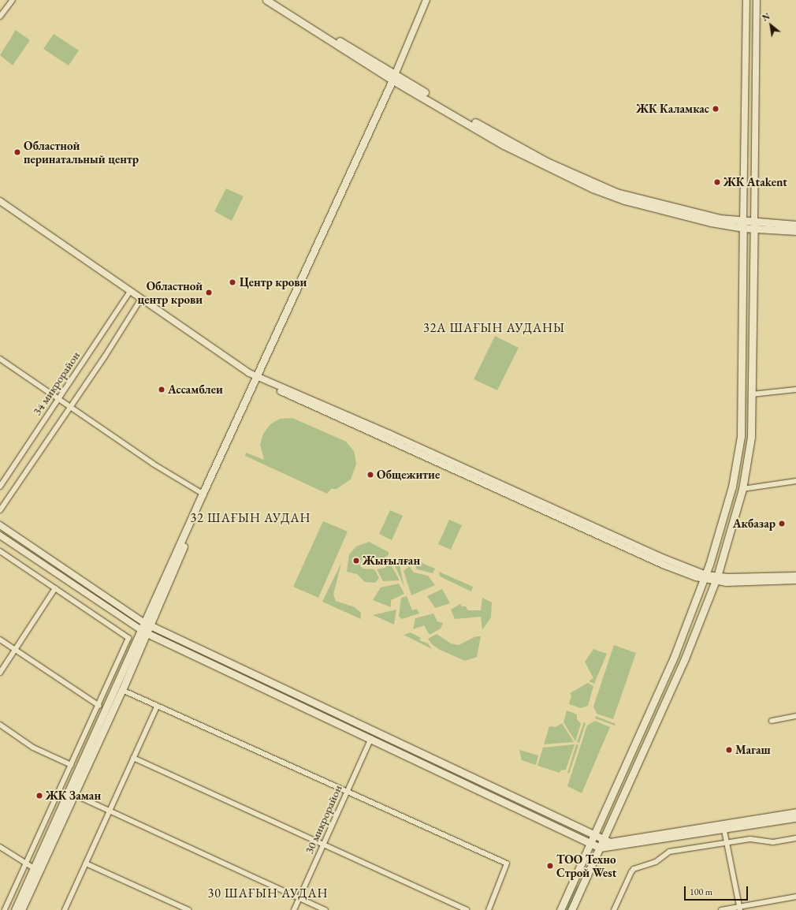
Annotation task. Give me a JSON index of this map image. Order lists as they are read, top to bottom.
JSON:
{
  "streets": {
    "street": ["34 микрорайон", "30 микрорайон"]
  },
  "districts": ["32А ШАҒЫН АУДАНЫ", "32 ШАҒЫН АУДАН", "30 ШАҒЫН АУДАН"],
  "places": [
    "ЖК Каламкас",
    "Областной перинатальный центр",
    "ЖК Atakent",
    "Центр крови",
    "Областной центр крови",
    "Ассамблеи",
    "Общежитие",
    "Акбазар",
    "Жығылған",
    "Магаш",
    "ЖК Заман",
    "ТОО Техно Строй West"
  ],
  "scale_bar": "100 m",
  "north": "top left"
}
